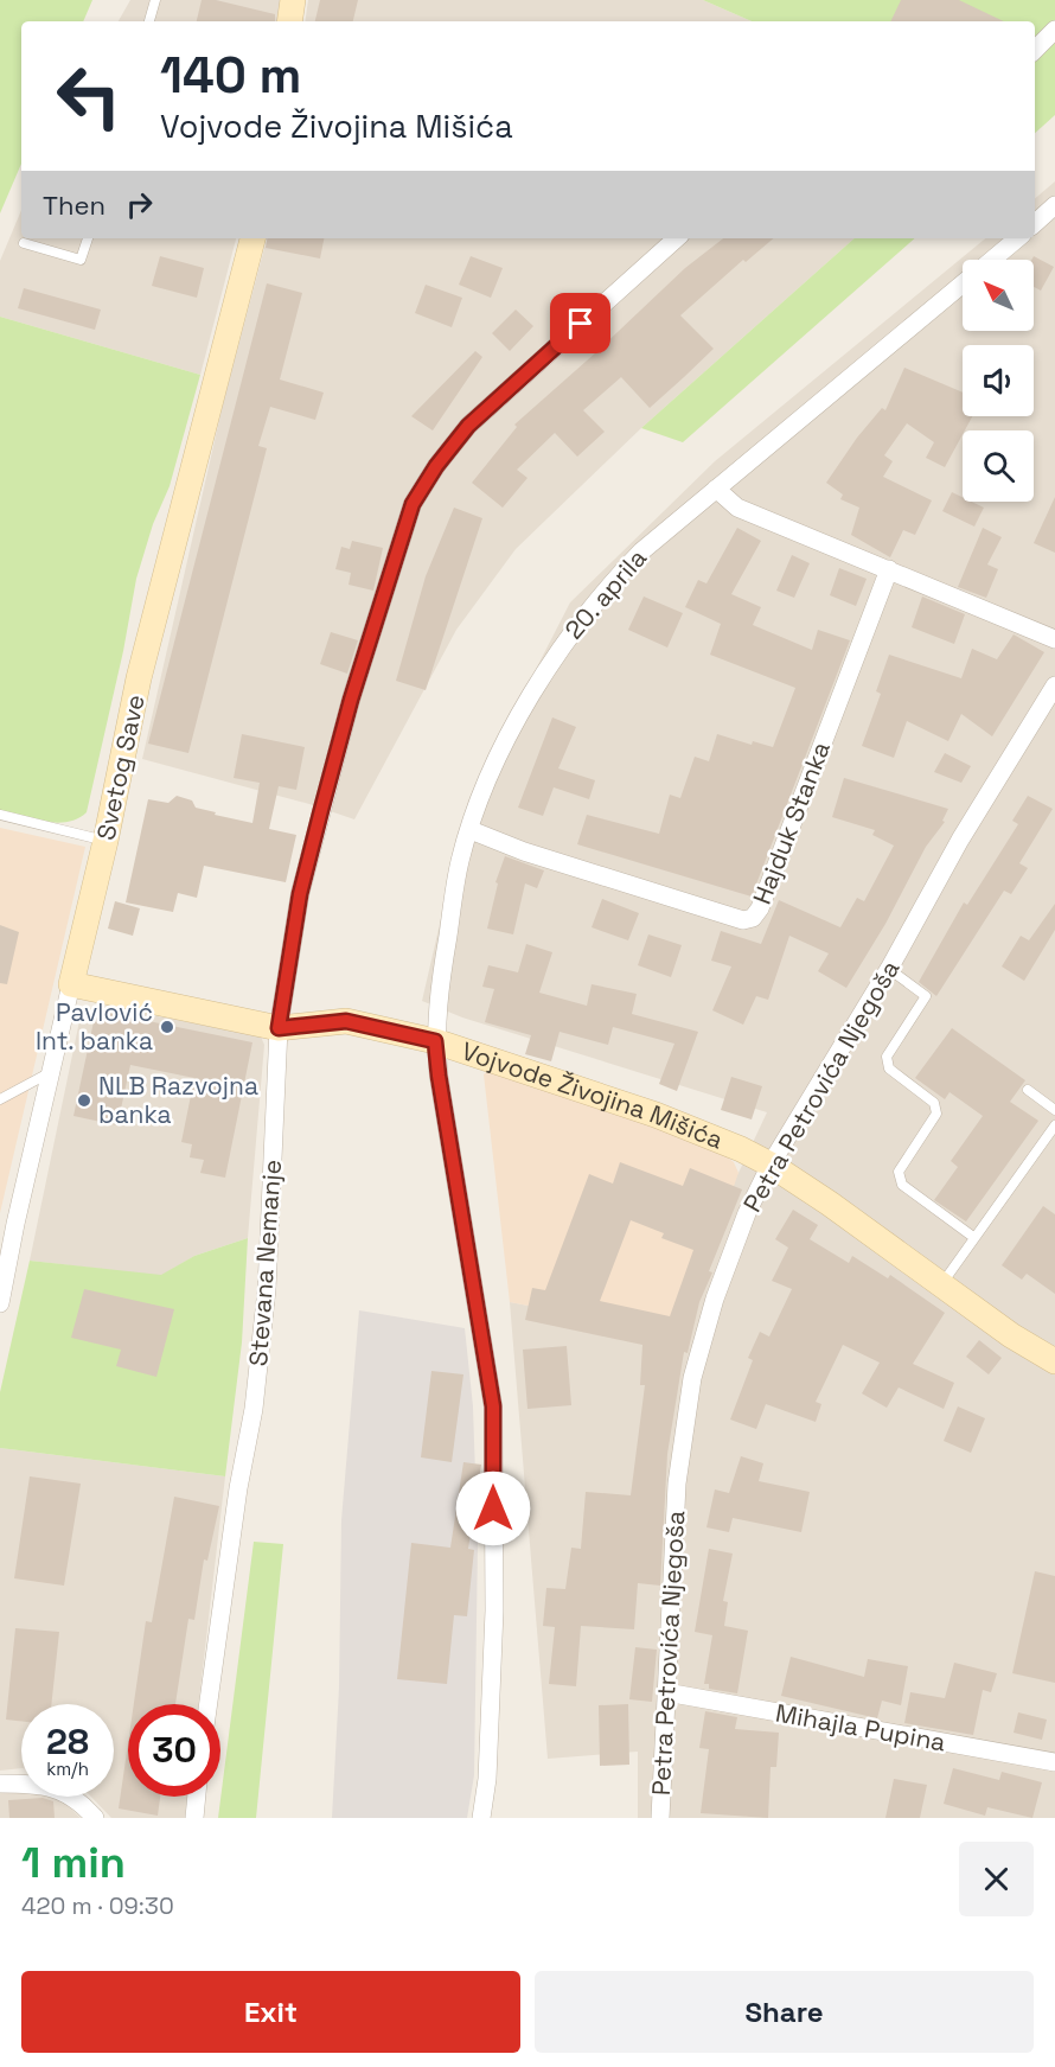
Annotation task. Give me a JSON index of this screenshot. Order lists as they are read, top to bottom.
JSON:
{
  "streets": {
    "street": [
      "20. aprila",
      "Svetog Save",
      "Hajduk Stanka",
      "Petra Petrovića Njegoša",
      "Vojvode Živojina Mišića",
      "Stevana Nemanje",
      "Mihajla Pupina"
    ]
  },
  "crossings": [
    ["20. aprila", "Hajduk Stanka"],
    ["20. aprila", "Vojvode Živojina Mišića"],
    ["Svetog Save", "Vojvode Živojina Mišića"],
    ["Petra Petrovića Njegoša", "Vojvode Živojina Mišića"],
    ["Petra Petrovića Njegoša", "Mihajla Pupina"],
    ["Vojvode Živojina Mišića", "Stevana Nemanje"]
  ],
  "places": ["Pavlović Int. banka", "NLB Razvojna banka"],
  "north": "top left",
  "page": {
    "turn": ["140 m", "Vojvode Živojina Mišića"],
    "then": "Then",
    "speed": "28 km/h",
    "limit": "30",
    "heading": ["1 min", "420 m · 09:30"],
    "buttons": ["Exit", "Share"]
  }
}
